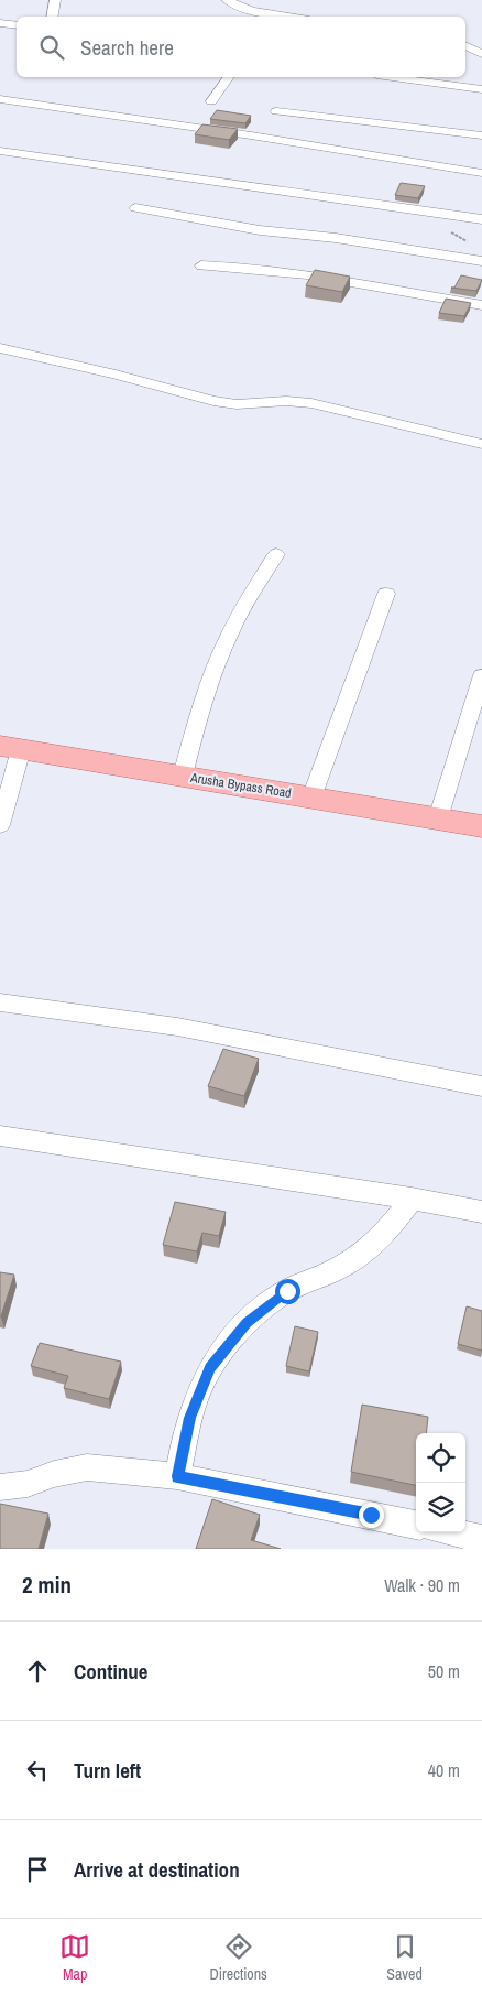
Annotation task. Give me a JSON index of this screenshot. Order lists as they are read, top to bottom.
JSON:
{
  "streets": {
    "main road": ["Arusha Bypass Road"]
  },
  "page": {
    "search": "Search here",
    "heading": ["2 min", "Walk · 90 m"],
    "list": [
      ["Continue", "50 m"],
      ["Turn left", "40 m"],
      "Arrive at destination"
    ],
    "nav": ["Map", "Directions", "Saved"]
  }
}
